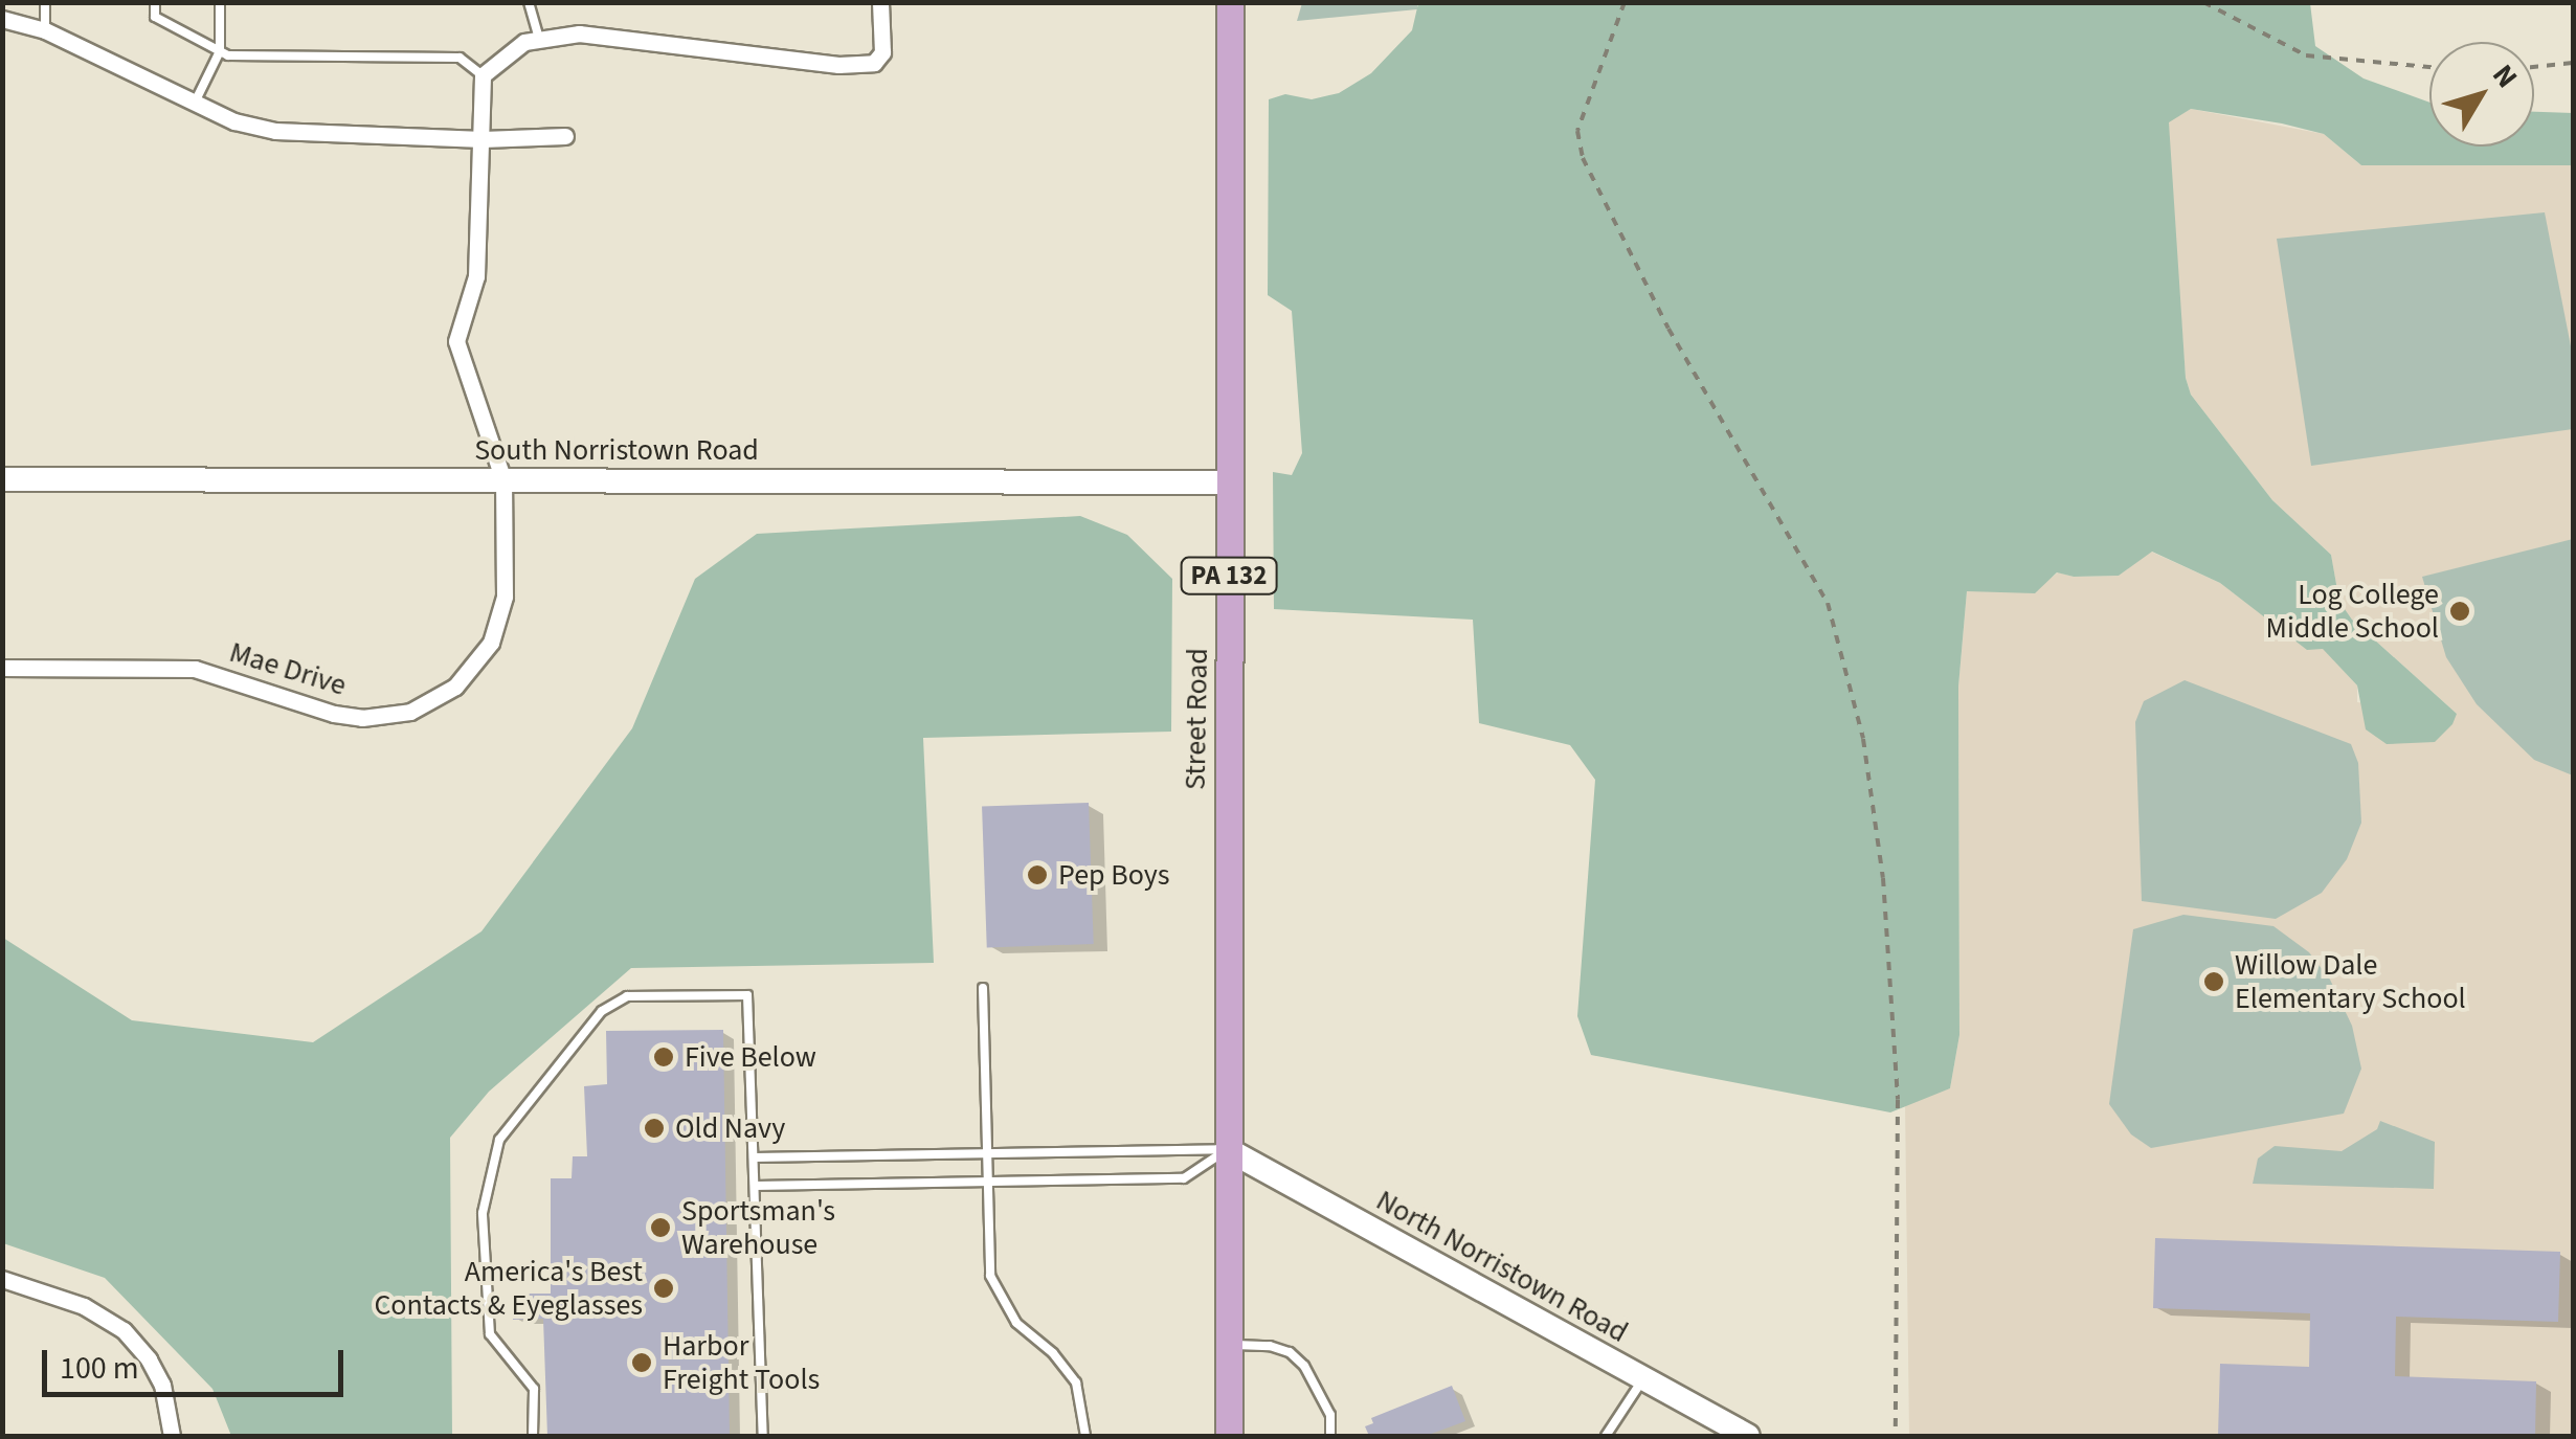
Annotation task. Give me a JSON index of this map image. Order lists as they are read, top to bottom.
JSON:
{
  "streets": {
    "main road": ["PA 132", "Street Road"],
    "street": ["South Norristown Road", "Mae Drive", "North Norristown Road"]
  },
  "crossings": [
    ["South Norristown Road", "Mae Drive"],
    ["South Norristown Road", "Street Road"],
    ["Street Road", "North Norristown Road"]
  ],
  "places": [
    "Log College Middle School",
    "Pep Boys",
    "Willow Dale Elementary School",
    "Five Below",
    "Old Navy",
    "Sportsman's Warehouse",
    "America's Best Contacts & Eyeglasses",
    "Harbor Freight Tools"
  ],
  "scale_bar": "100 m",
  "north": "top right"
}
